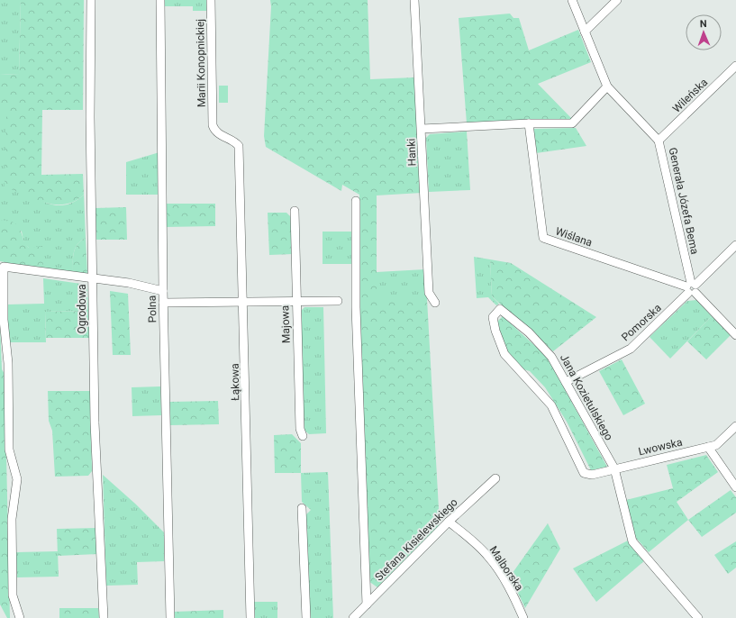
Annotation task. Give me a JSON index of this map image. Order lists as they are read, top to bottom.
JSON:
{
  "streets": {
    "street": [
      "Marii Konopnickiej",
      "Wileńska",
      "Hanki",
      "Generała Józefa Bema",
      "Wiślana",
      "Ogrodowa",
      "Polna",
      "Pomorska",
      "Majowa",
      "Łąkowa",
      "Jana Kozietulskiego",
      "Lwowska",
      "Stefana Kisielewskiego",
      "Malborska"
    ]
  },
  "crossings": [
    ["Marii Konopnickiej", "Łąkowa"],
    ["Wileńska", "Generała Józefa Bema"],
    ["Generała Józefa Bema", "Wiślana"],
    ["Generała Józefa Bema", "Pomorska"],
    ["Wiślana", "Pomorska"],
    ["Pomorska", "Jana Kozietulskiego"],
    ["Jana Kozietulskiego", "Lwowska"],
    ["Stefana Kisielewskiego", "Malborska"]
  ],
  "north": "top"
}
